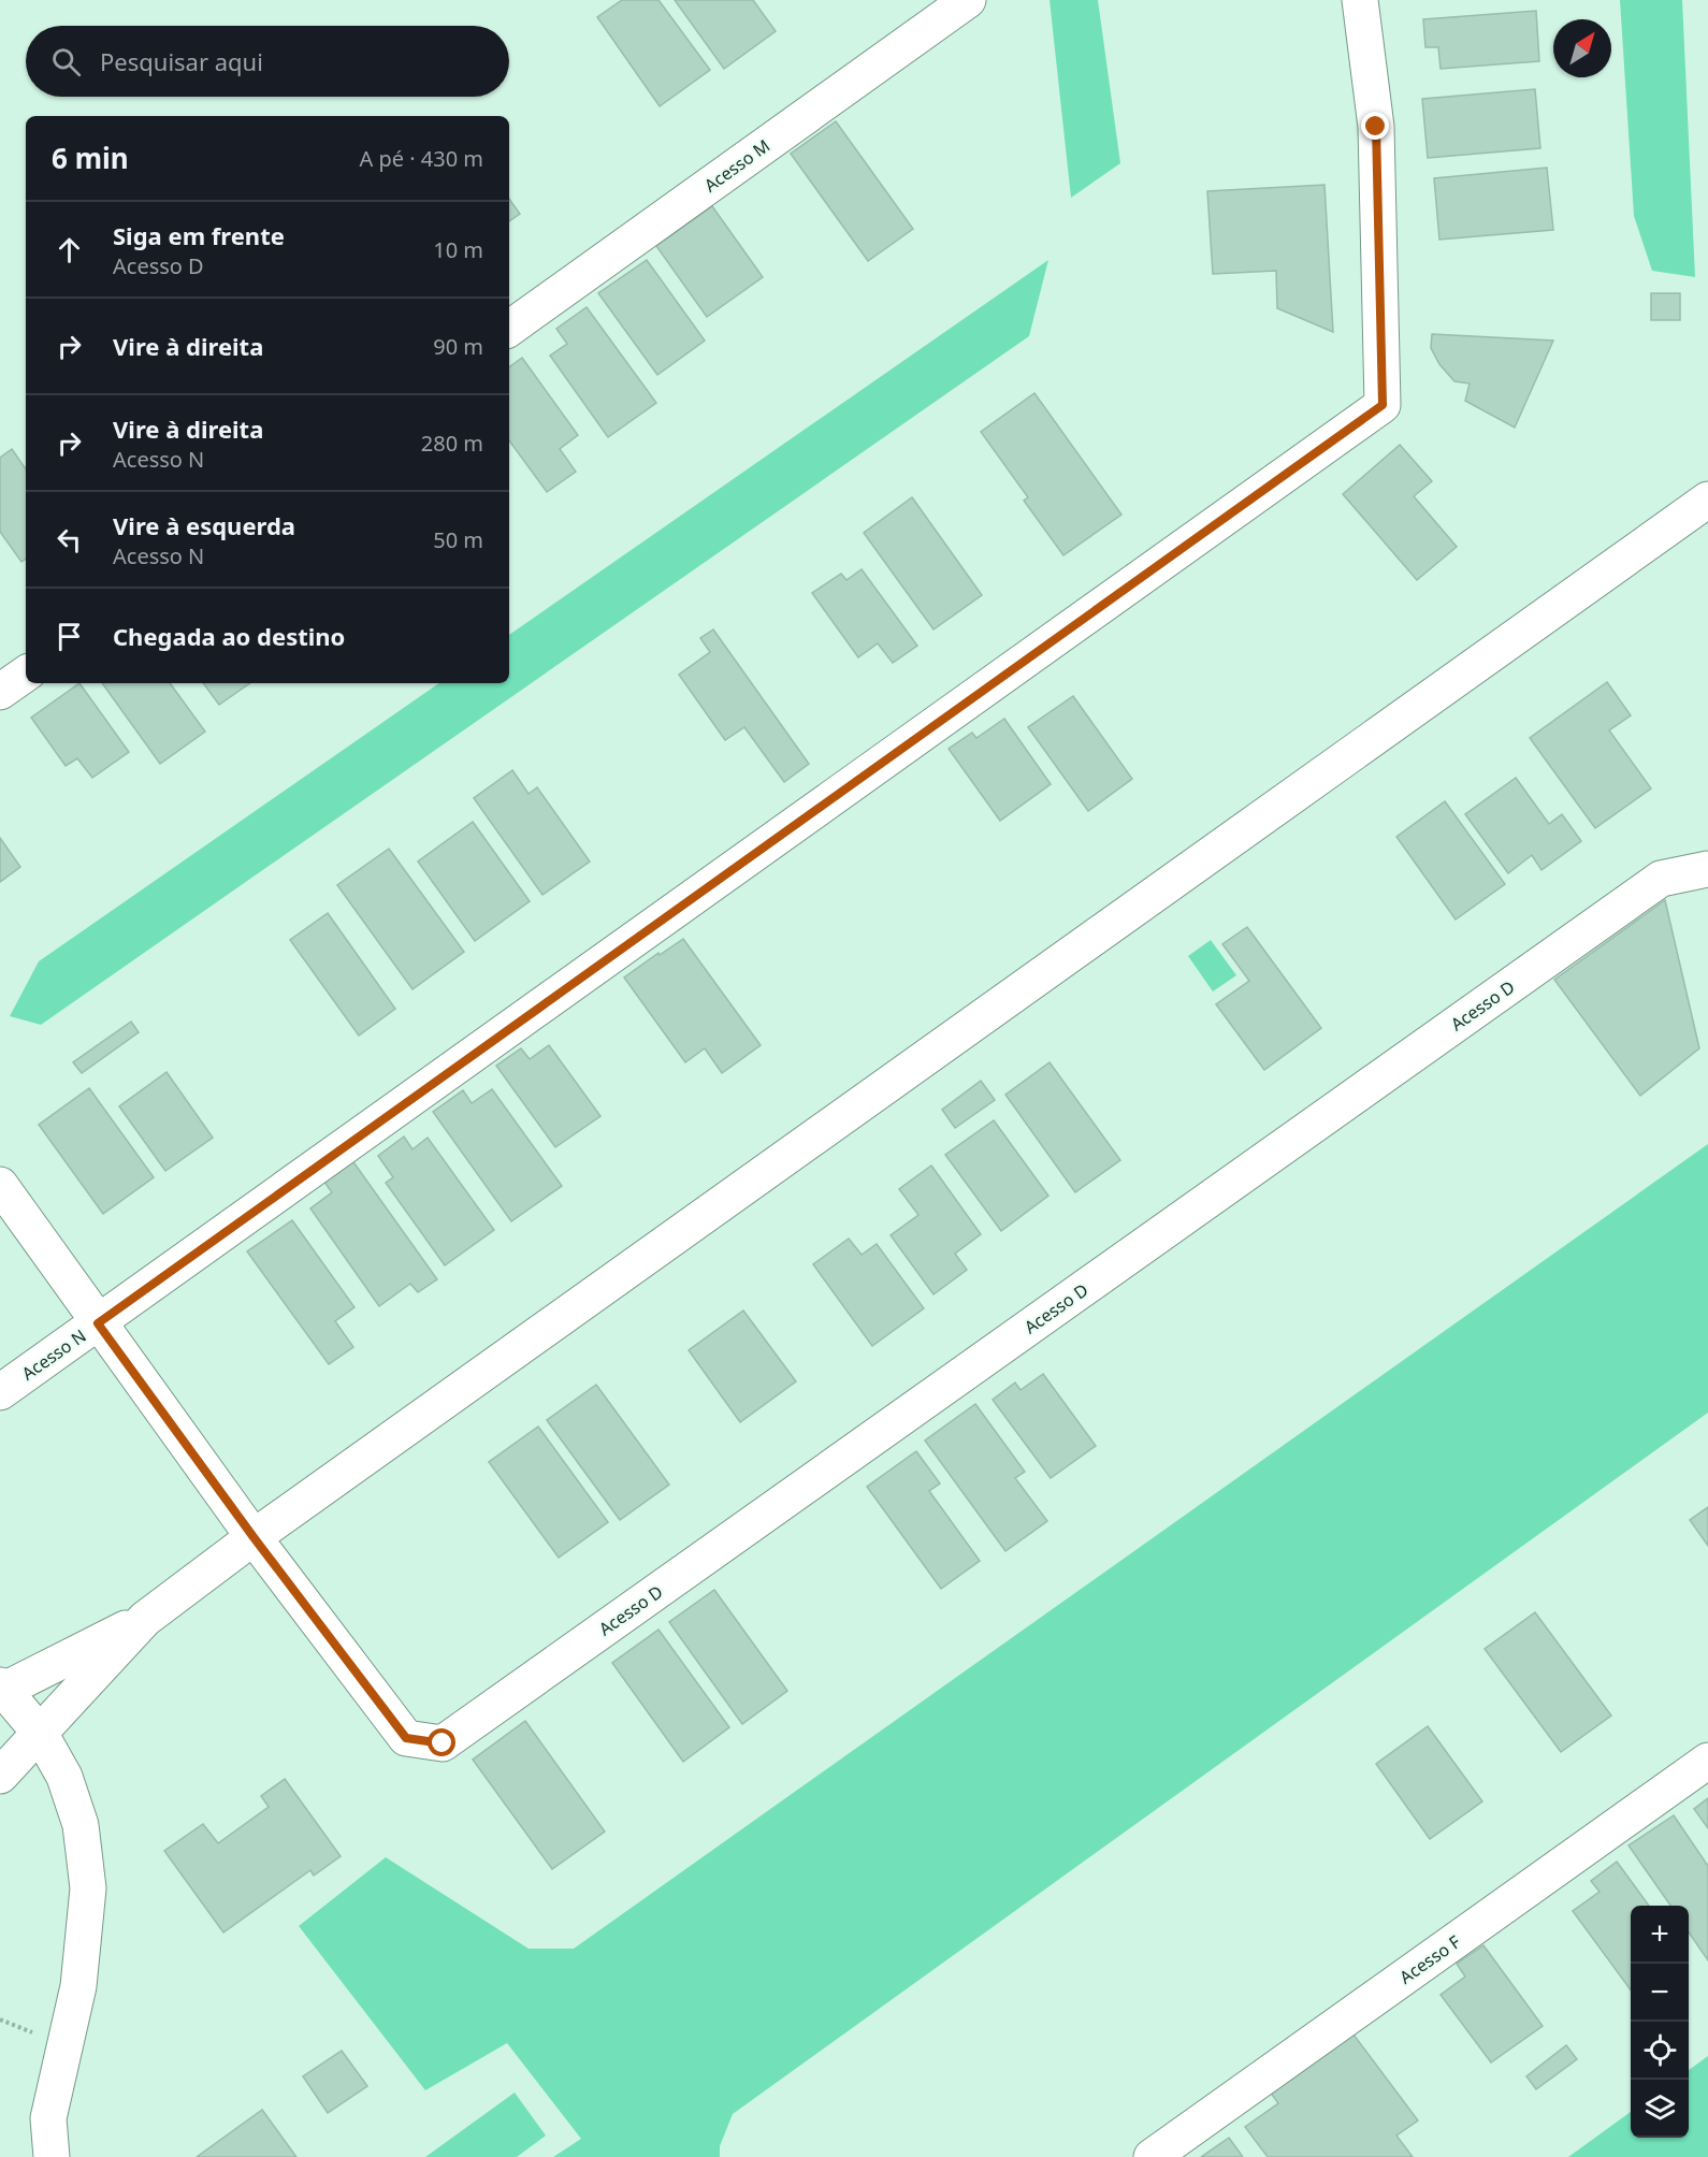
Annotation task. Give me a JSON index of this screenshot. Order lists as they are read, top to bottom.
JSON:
{
  "streets": {
    "street": [
      "Acesso M",
      "Acesso D",
      "Acesso N",
      "Acesso F"
    ]
  },
  "north": "top right",
  "page": {
    "search": "Pesquisar aqui",
    "heading": ["6 min", "A pé · 430 m"],
    "list": [
      ["Siga em frente", "Acesso D", "10 m"],
      ["Vire à direita", "90 m"],
      ["Vire à direita", "Acesso N", "280 m"],
      ["Vire à esquerda", "Acesso N", "50 m"],
      "Chegada ao destino"
    ],
    "map_buttons": ["+", "−"]
  }
}
